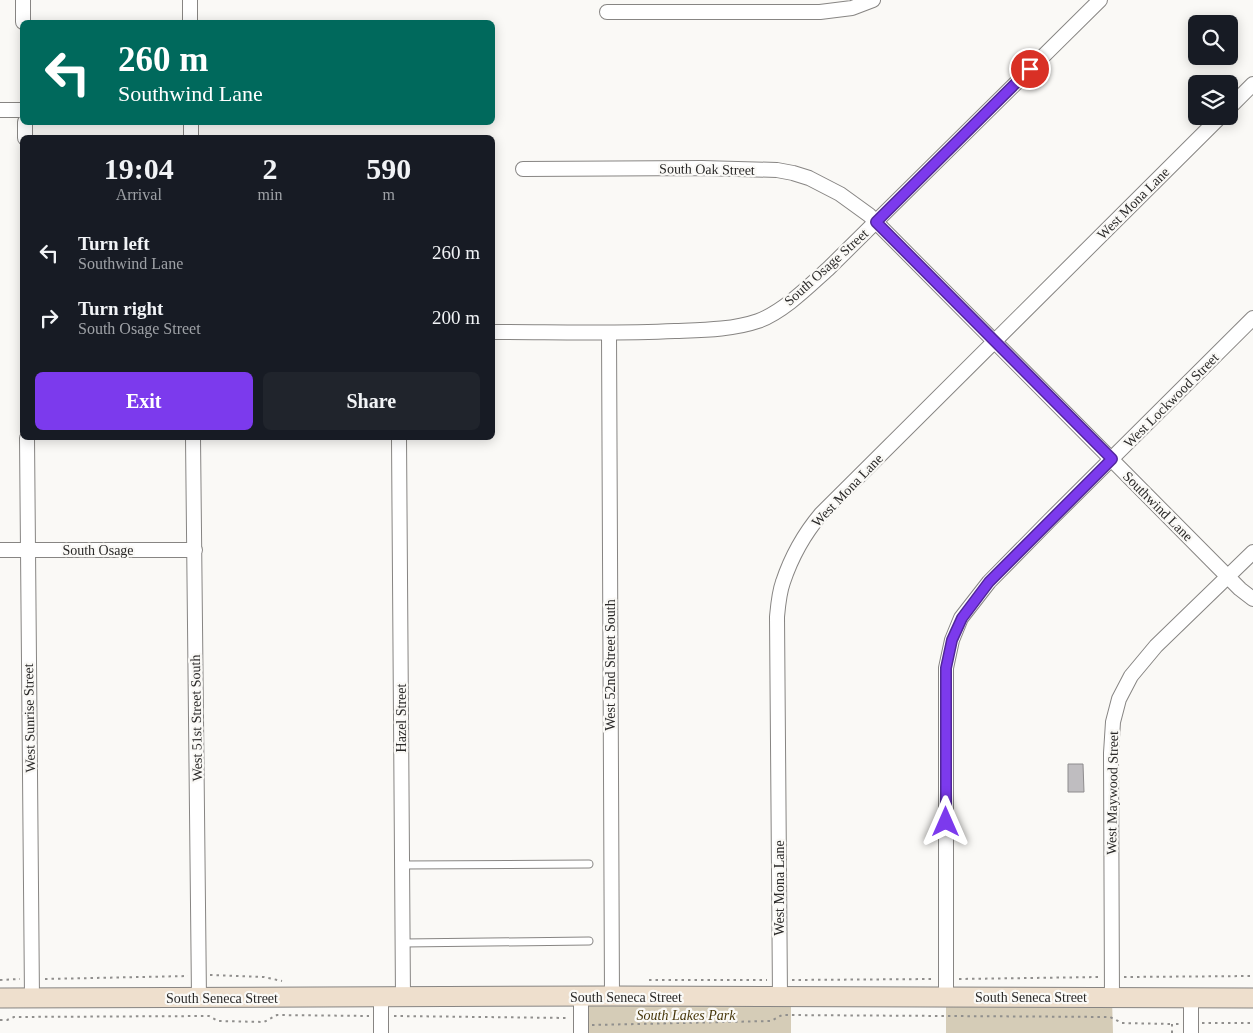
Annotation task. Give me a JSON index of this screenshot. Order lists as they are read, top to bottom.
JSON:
{
  "streets": {
    "street": [
      "South Oak Street",
      "West Mona Lane",
      "South Osage Street",
      "West Lockwood Street",
      "Southwind Lane",
      "South Osage",
      "West 52nd Street South",
      "West Sunrise Street",
      "West 51st Street South",
      "Hazel Street",
      "West Maywood Street",
      "South Seneca Street"
    ]
  },
  "crossings": [
    ["South Oak Street", "South Osage Street"],
    ["South Oak Street", "Southwind Lane"],
    ["West Mona Lane", "Southwind Lane"],
    ["West Mona Lane", "South Seneca Street"],
    ["South Osage Street", "Southwind Lane"],
    ["South Osage Street", "West 52nd Street South"],
    ["West Lockwood Street", "Southwind Lane"],
    ["West Lockwood Street", "South Seneca Street"],
    ["Southwind Lane", "West Maywood Street"],
    ["South Osage", "West Sunrise Street"],
    ["South Osage", "West 51st Street South"],
    ["West 52nd Street South", "South Seneca Street"],
    ["West Sunrise Street", "South Seneca Street"],
    ["West 51st Street South", "South Seneca Street"],
    ["Hazel Street", "South Seneca Street"],
    ["West Maywood Street", "South Seneca Street"]
  ],
  "parks": ["South Lakes Park"],
  "page": {
    "turn": ["260 m", "Southwind Lane"],
    "eta": [
      "19:04",
      "Arrival",
      "2",
      "min",
      "590",
      "m"
    ],
    "list": [
      {
        "name": "Turn left",
        "note": "Southwind Lane",
        "value": "260 m"
      },
      {
        "name": "Turn right",
        "note": "South Osage Street",
        "value": "200 m"
      }
    ],
    "buttons": ["Exit", "Share"]
  }
}
